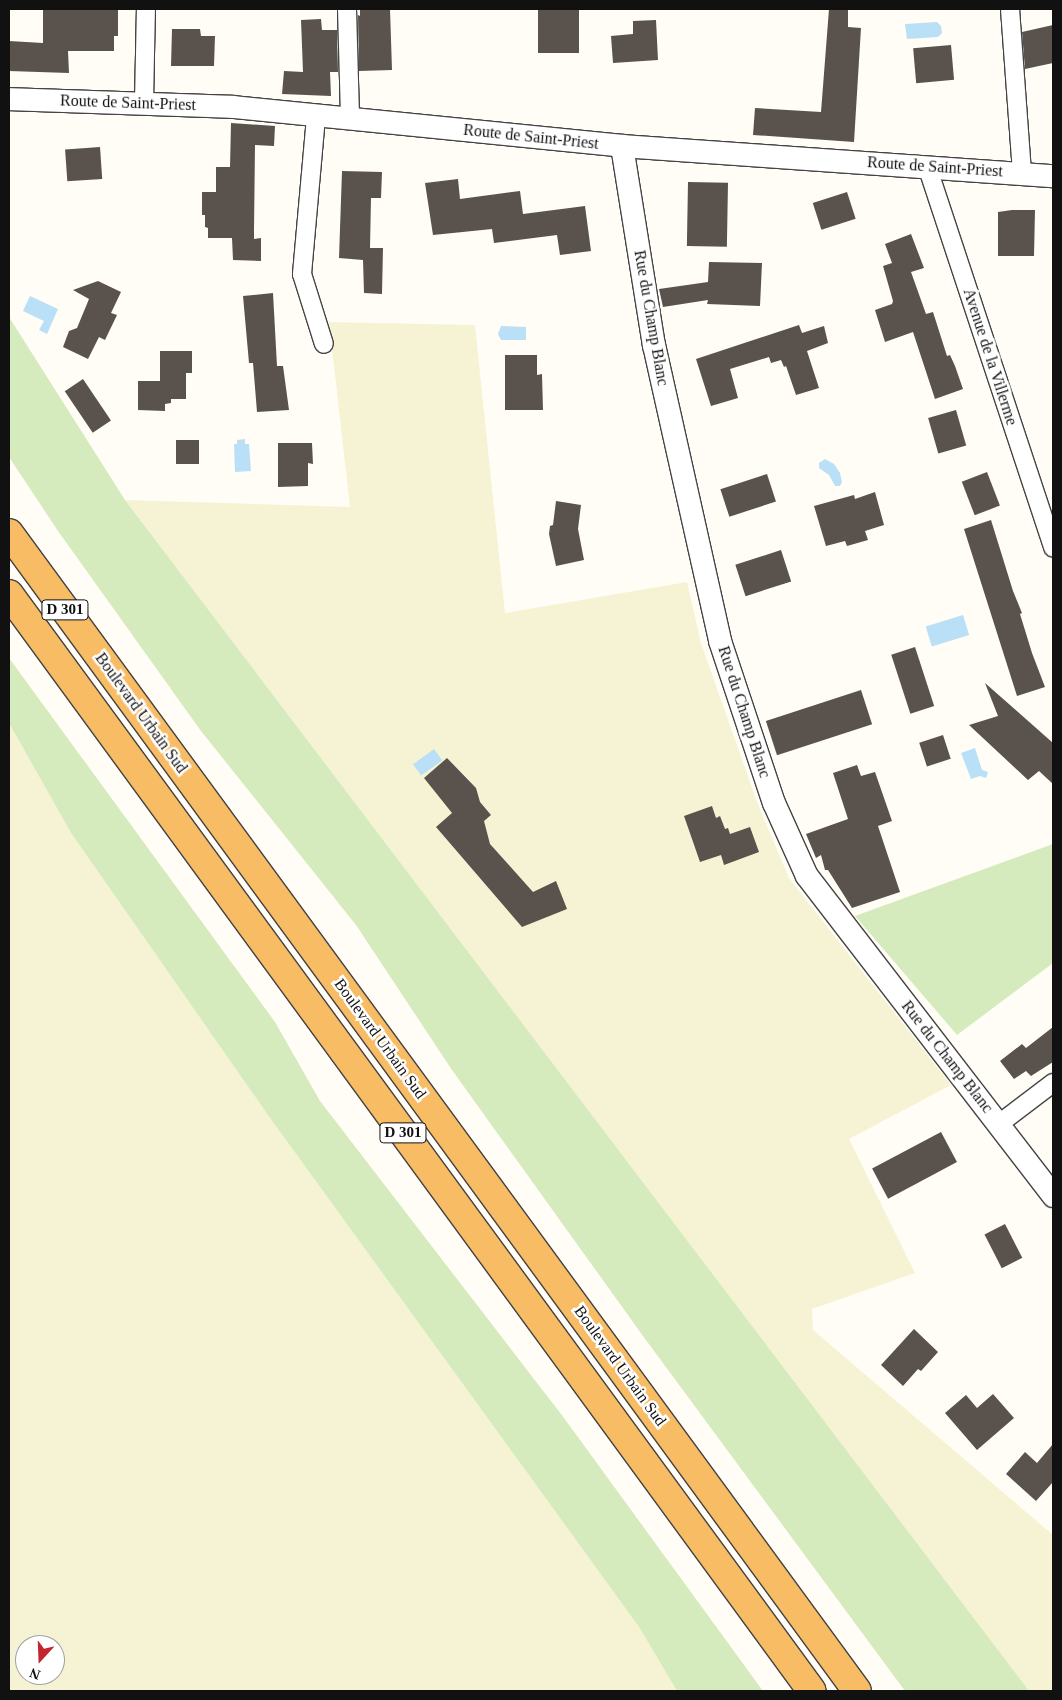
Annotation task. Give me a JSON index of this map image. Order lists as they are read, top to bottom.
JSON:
{
  "streets": {
    "highway": ["D 301", "Boulevard Urbain Sud"],
    "street": ["Route de Saint-Priest", "Rue du Champ Blanc", "Avenue de la Villerme"]
  },
  "crossings": [
    ["Route de Saint-Priest", "Rue du Champ Blanc"],
    ["Route de Saint-Priest", "Avenue de la Villerme"]
  ],
  "north": "bottom"
}
